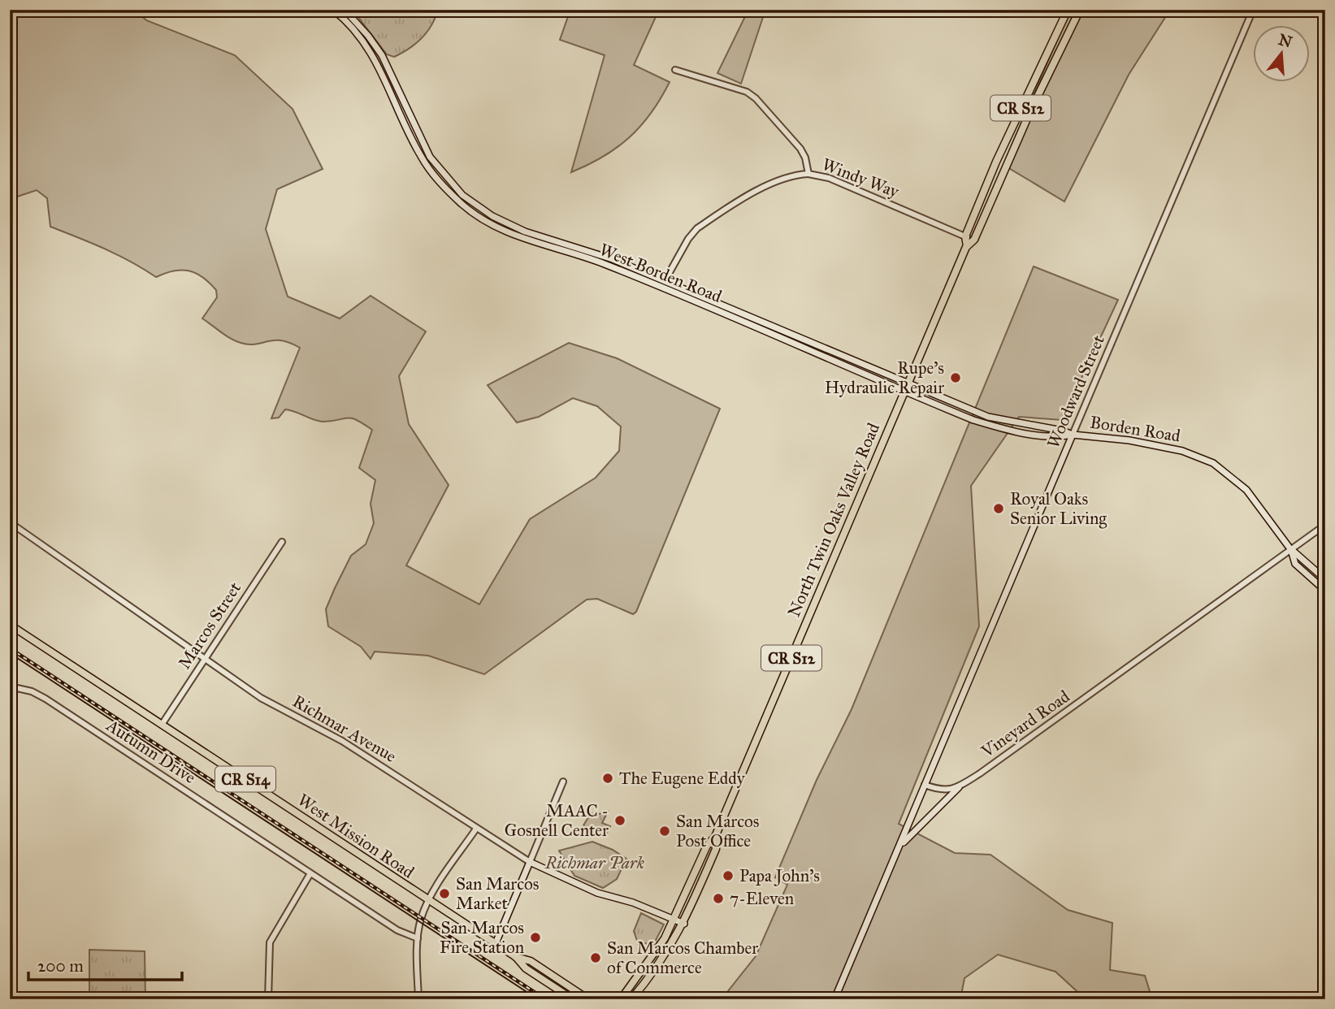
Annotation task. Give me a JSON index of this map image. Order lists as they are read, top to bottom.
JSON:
{
  "streets": {
    "main road": [
      "CR S12",
      "West Borden Road",
      "Woodward Street",
      "Borden Road",
      "North Twin Oaks Valley Road",
      "Richmar Avenue",
      "CR S14",
      "West Mission Road"
    ],
    "street": [
      "Windy Way",
      "Marcos Street",
      "Vineyard Road",
      "Autumn Drive"
    ]
  },
  "crossings": [
    ["CR S12", "Windy Way"],
    ["Windy Way", "North Twin Oaks Valley Road"],
    ["West Borden Road", "Woodward Street"],
    ["West Borden Road", "Borden Road"],
    ["West Borden Road", "North Twin Oaks Valley Road"],
    ["Woodward Street", "Borden Road"],
    ["Borden Road", "North Twin Oaks Valley Road"],
    ["Borden Road", "Vineyard Road"],
    ["North Twin Oaks Valley Road", "Richmar Avenue"],
    ["Marcos Street", "Richmar Avenue"],
    ["Marcos Street", "West Mission Road"]
  ],
  "parks": ["Richmar Park"],
  "places": [
    "Rupe’s Hydraulic Repair",
    "Royal Oaks Senior Living",
    "The Eugene Eddy",
    "MAAC - Gosnell Center",
    "San Marcos Post Office",
    "Papa John's",
    "San Marcos Market",
    "7-Eleven",
    "San Marcos Fire Station",
    "San Marcos Chamber of Commerce"
  ],
  "scale_bar": "200 m",
  "north": "top"
}
